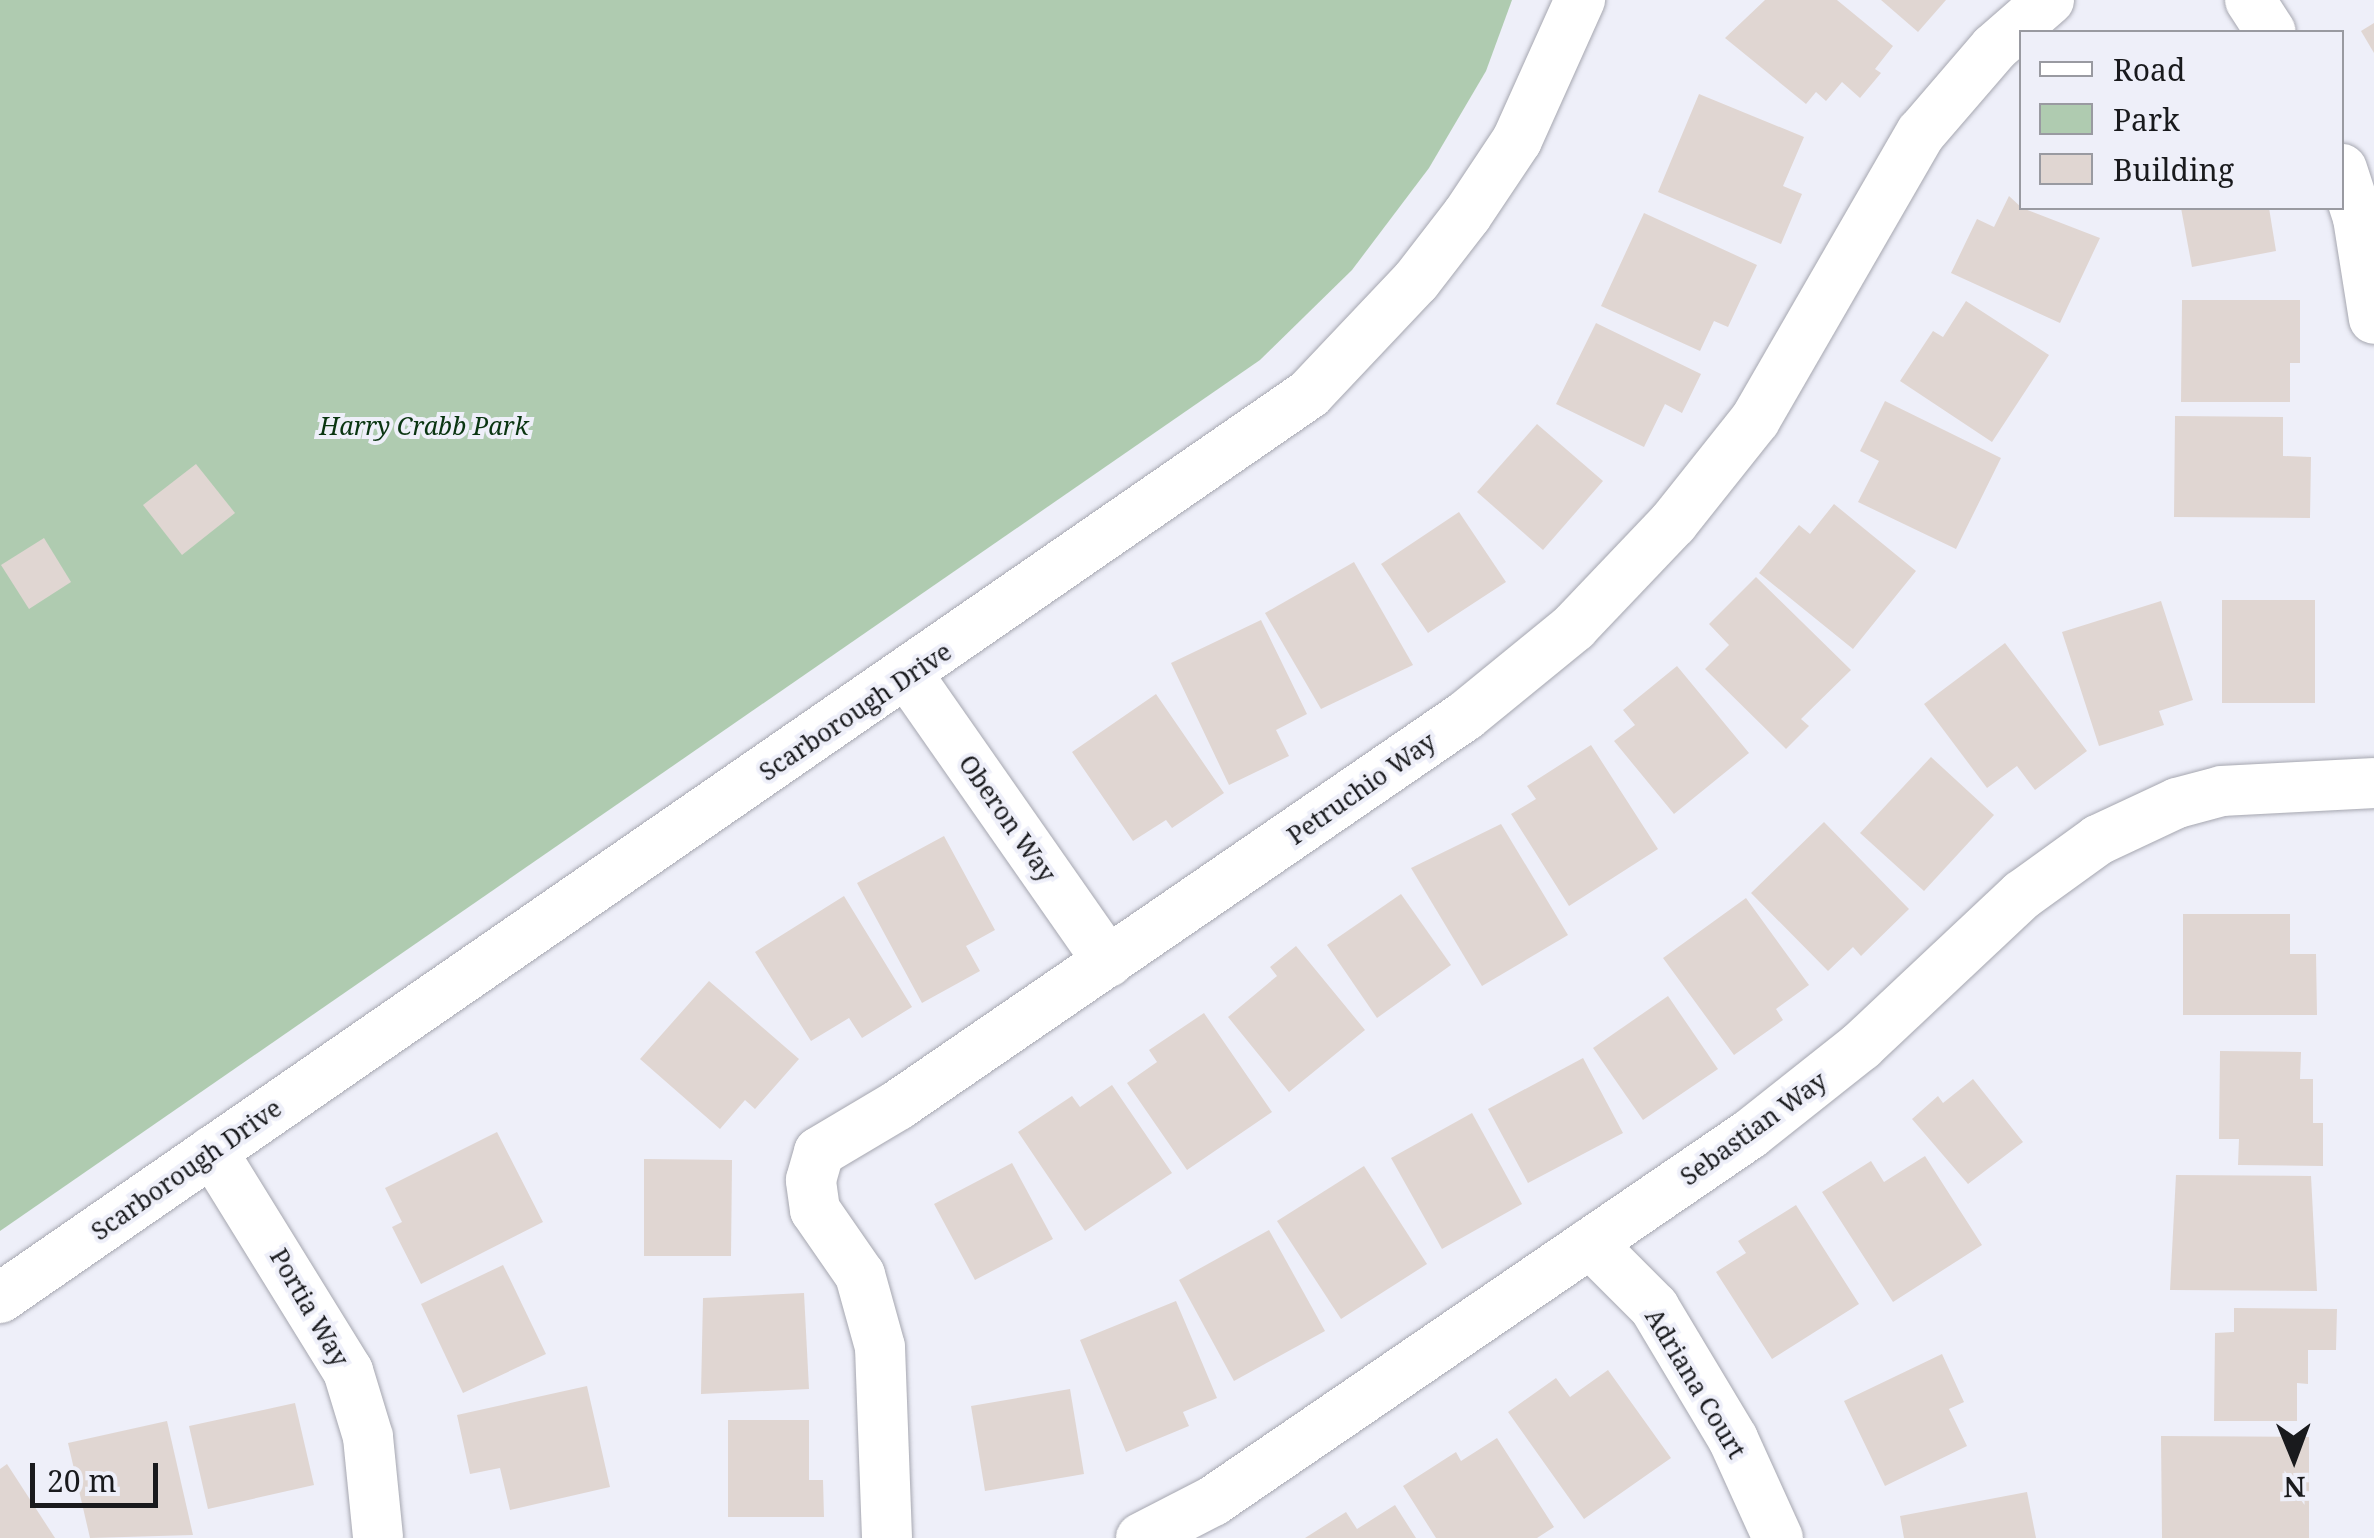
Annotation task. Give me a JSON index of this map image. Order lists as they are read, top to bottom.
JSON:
{
  "streets": {
    "street": [
      "Scarborough Drive",
      "Petruchio Way",
      "Oberon Way",
      "Sebastian Way",
      "Portia Way",
      "Adriana Court"
    ]
  },
  "crossings": [
    ["Scarborough Drive", "Oberon Way"],
    ["Scarborough Drive", "Portia Way"],
    ["Petruchio Way", "Oberon Way"],
    ["Sebastian Way", "Adriana Court"]
  ],
  "parks": ["Harry Crabb Park"],
  "legend": ["Road", "Park", "Building"],
  "scale_bar": "20 m",
  "north": "bottom"
}
